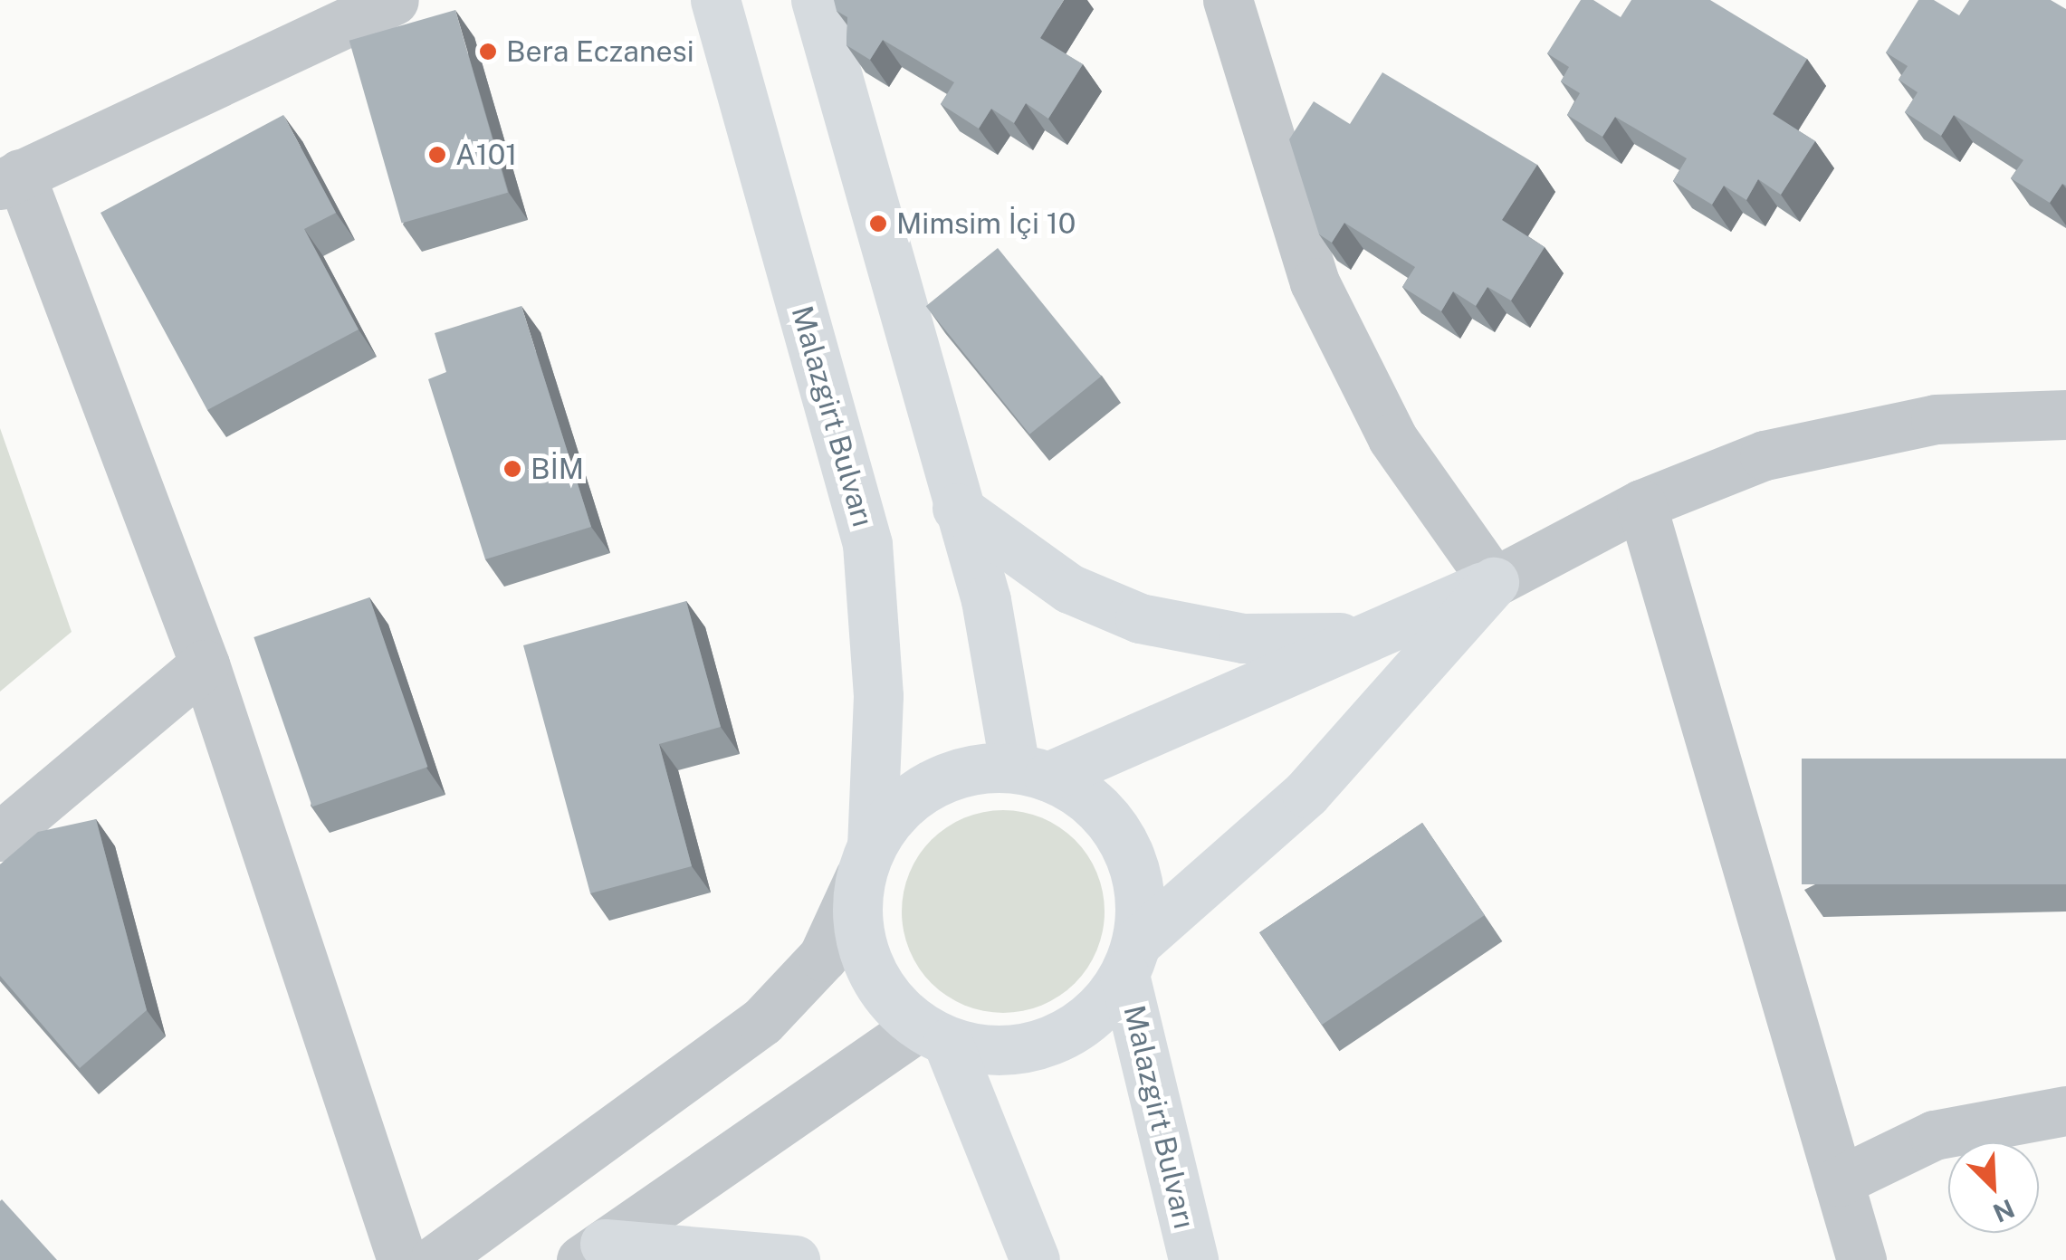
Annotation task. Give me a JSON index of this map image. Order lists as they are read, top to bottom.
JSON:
{
  "streets": {
    "highway": ["Malazgirt Bulvarı"]
  },
  "places": [
    "Bera Eczanesi",
    "A101",
    "Mimsim İçi 10",
    "BİM"
  ],
  "north": "bottom right"
}
